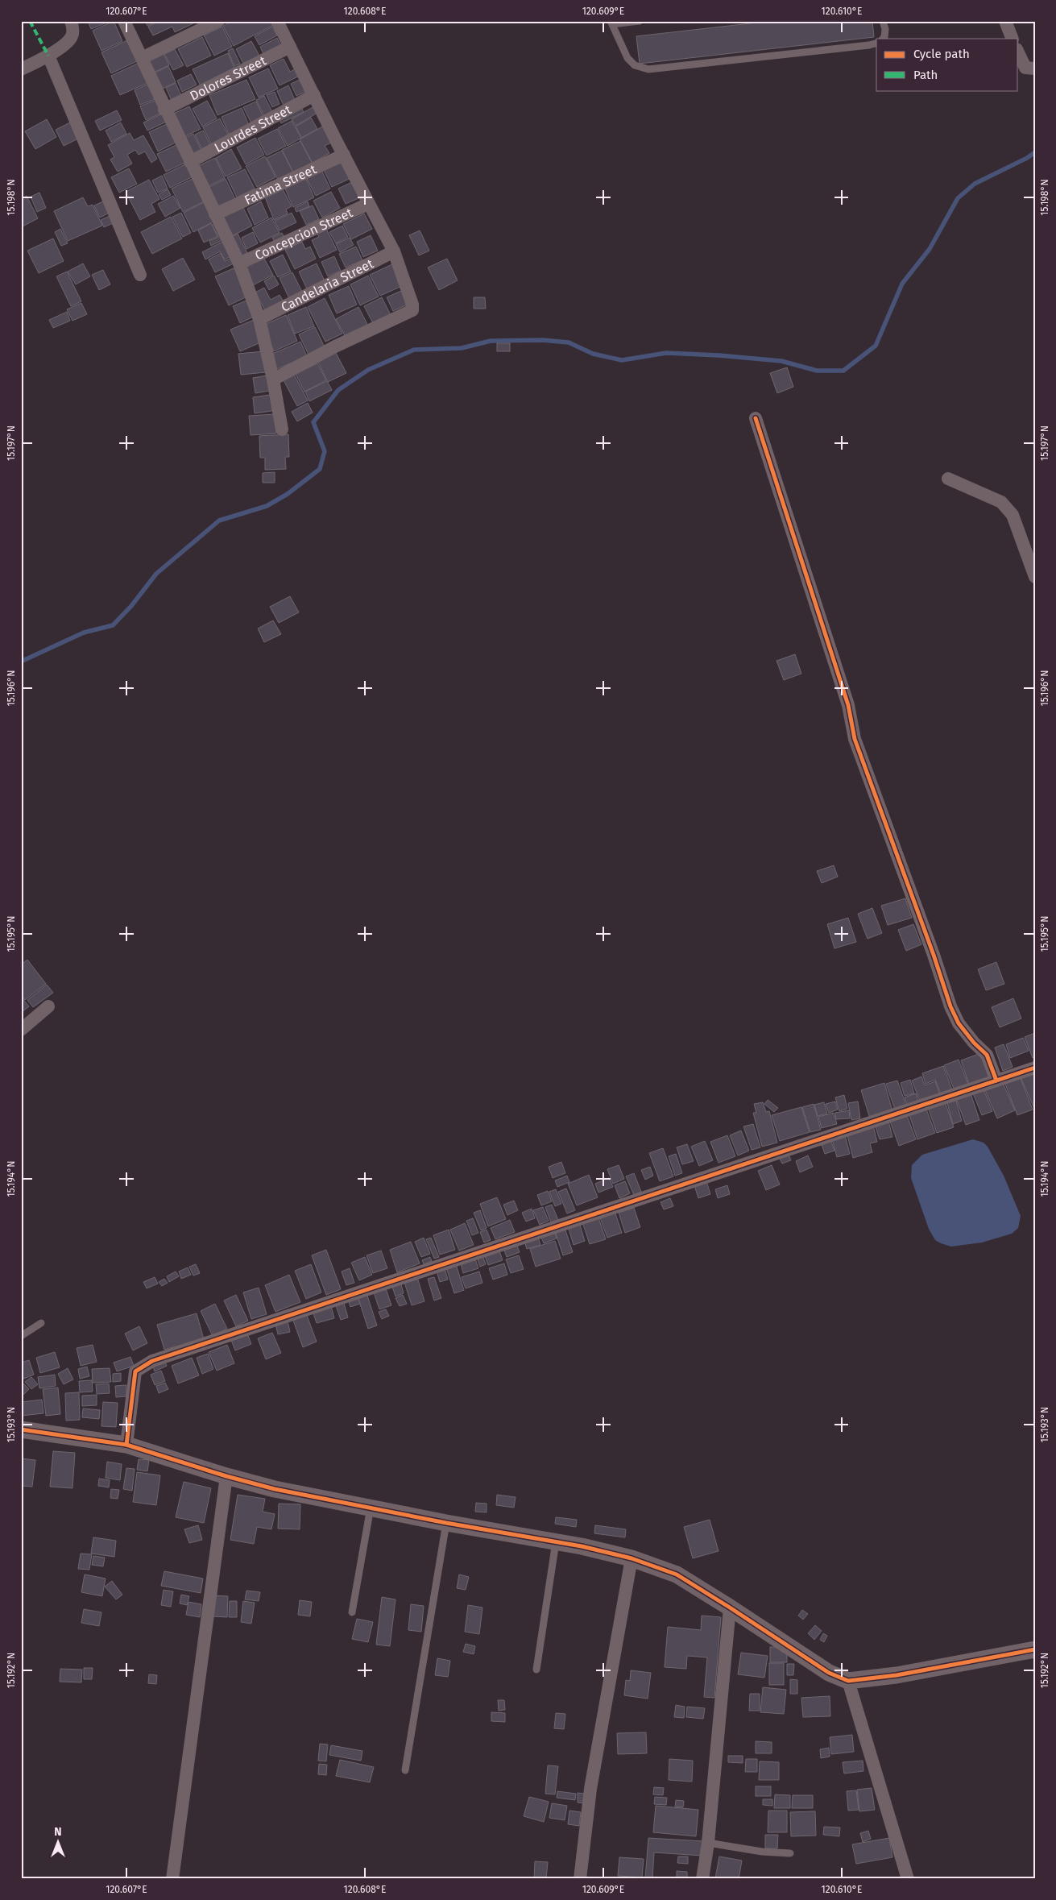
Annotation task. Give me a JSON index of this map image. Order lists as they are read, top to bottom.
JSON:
{
  "streets": {
    "street": [
      "Dolores Street",
      "Lourdes Street",
      "Fatima Street",
      "Concepcion Street",
      "Candelaria Street"
    ]
  },
  "legend": ["Cycle path", "Path"],
  "north": "top",
  "coordinates": [
    "120.607°E",
    "120.608°E",
    "120.609°E",
    "120.610°E",
    "15.198°N",
    "15.197°N",
    "15.196°N",
    "15.195°N",
    "15.194°N",
    "15.193°N",
    "15.192°N"
  ]
}
